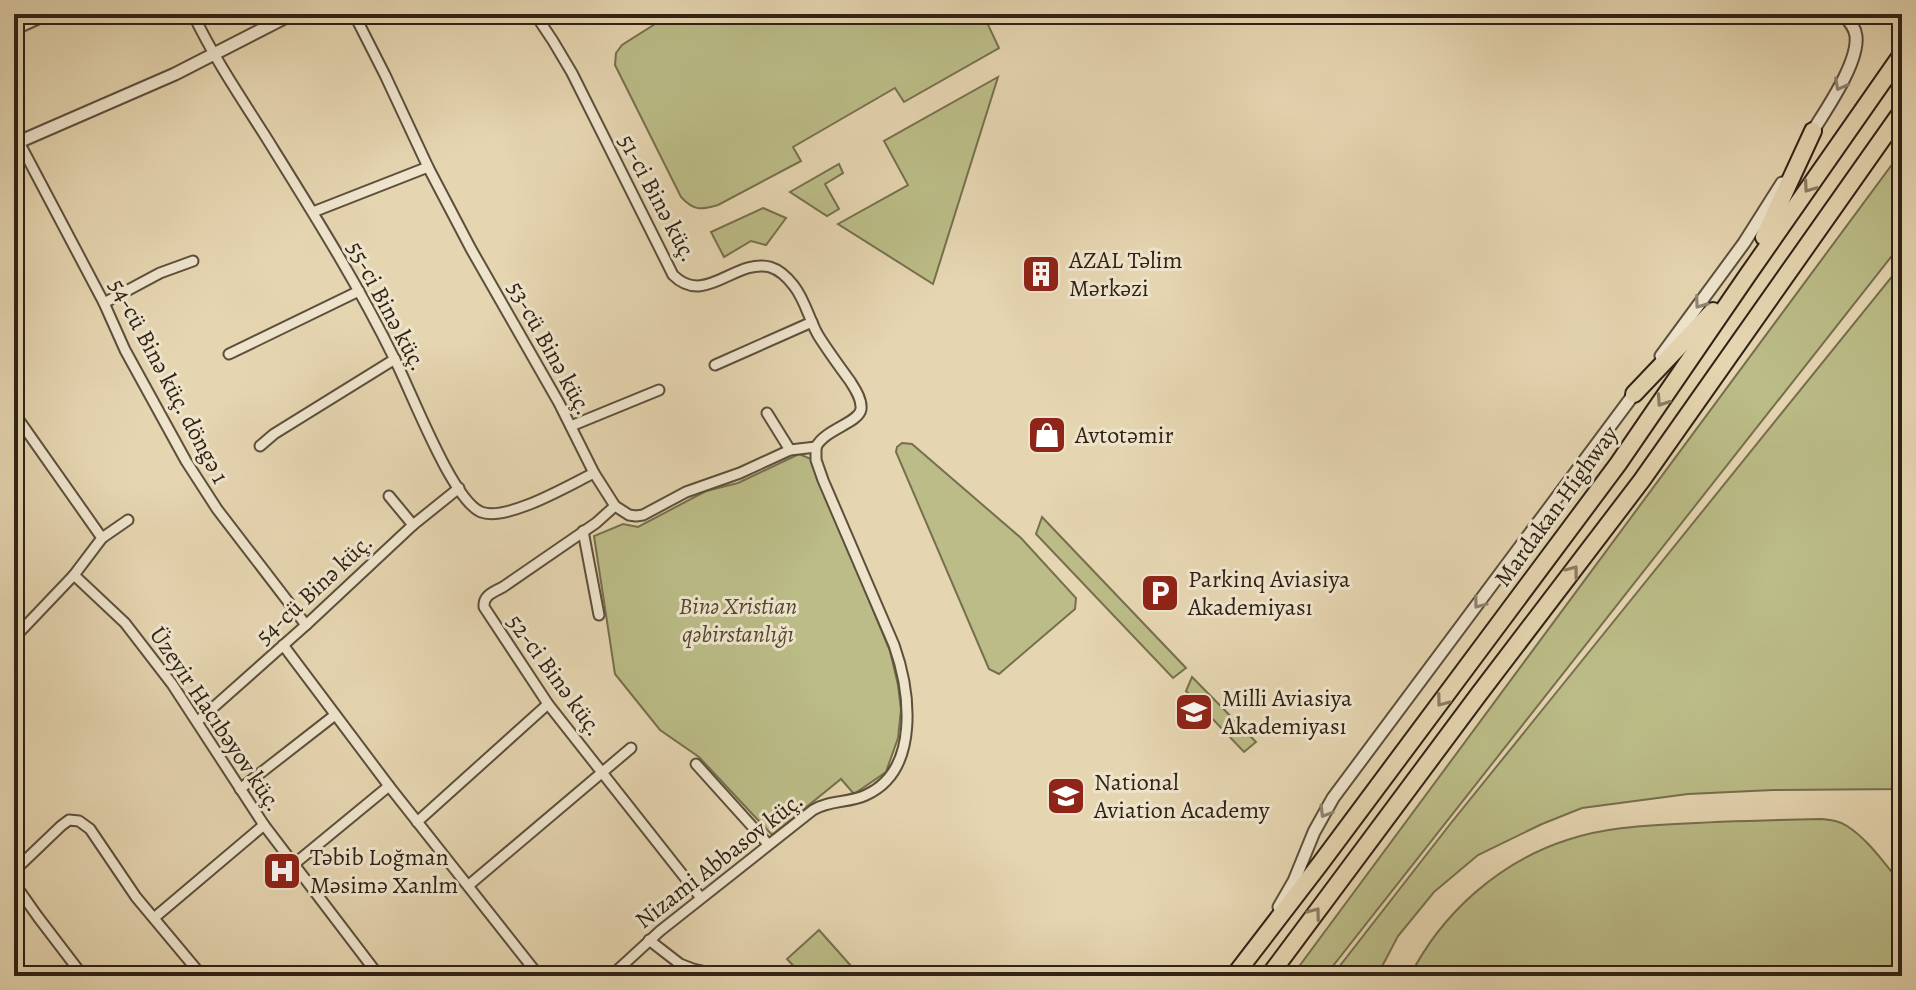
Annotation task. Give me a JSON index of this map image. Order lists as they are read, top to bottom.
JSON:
{
  "streets": {
    "highway": ["Mardakan Highway"],
    "street": [
      "51-ci Binə küç.",
      "55-ci Binə küç.",
      "53-cü Binə küç.",
      "54-cü Binə küç. döngə 1",
      "54-cü Binə küç.",
      "52-ci Binə küç.",
      "Üzeyir Hacıbəyov küç.",
      "Nizami Abbasov küç."
    ]
  },
  "crossings": [
    ["51-ci Binə küç.", "Nizami Abbasov küç."],
    ["55-ci Binə küç.", "53-cü Binə küç."],
    ["55-ci Binə küç.", "54-cü Binə küç."],
    ["53-cü Binə küç.", "52-ci Binə küç."],
    ["54-cü Binə küç. döngə 1", "54-cü Binə küç."],
    ["54-cü Binə küç.", "Üzeyir Hacıbəyov küç."],
    ["52-ci Binə küç.", "Nizami Abbasov küç."]
  ],
  "parks": ["Binə Xristian qəbirstanlığı"],
  "places": {
    "building": ["AZAL Təlim Mərkəzi"],
    "shop": ["Avtotəmir"],
    "parking": ["Parkinq Aviasiya Akademiyası"],
    "school or university": ["Milli Aviasiya Akademiyası", "National Aviation Academy"],
    "hospital": ["Təbib Loğman Məsimə Xanlm"]
  }
}
